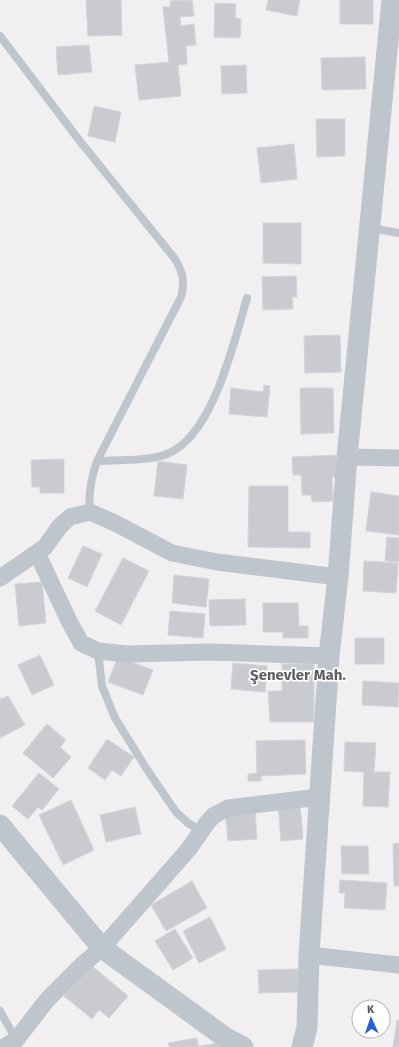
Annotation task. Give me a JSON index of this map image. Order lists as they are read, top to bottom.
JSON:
{
  "districts": ["Şenevler Mah."],
  "north": "top"
}
